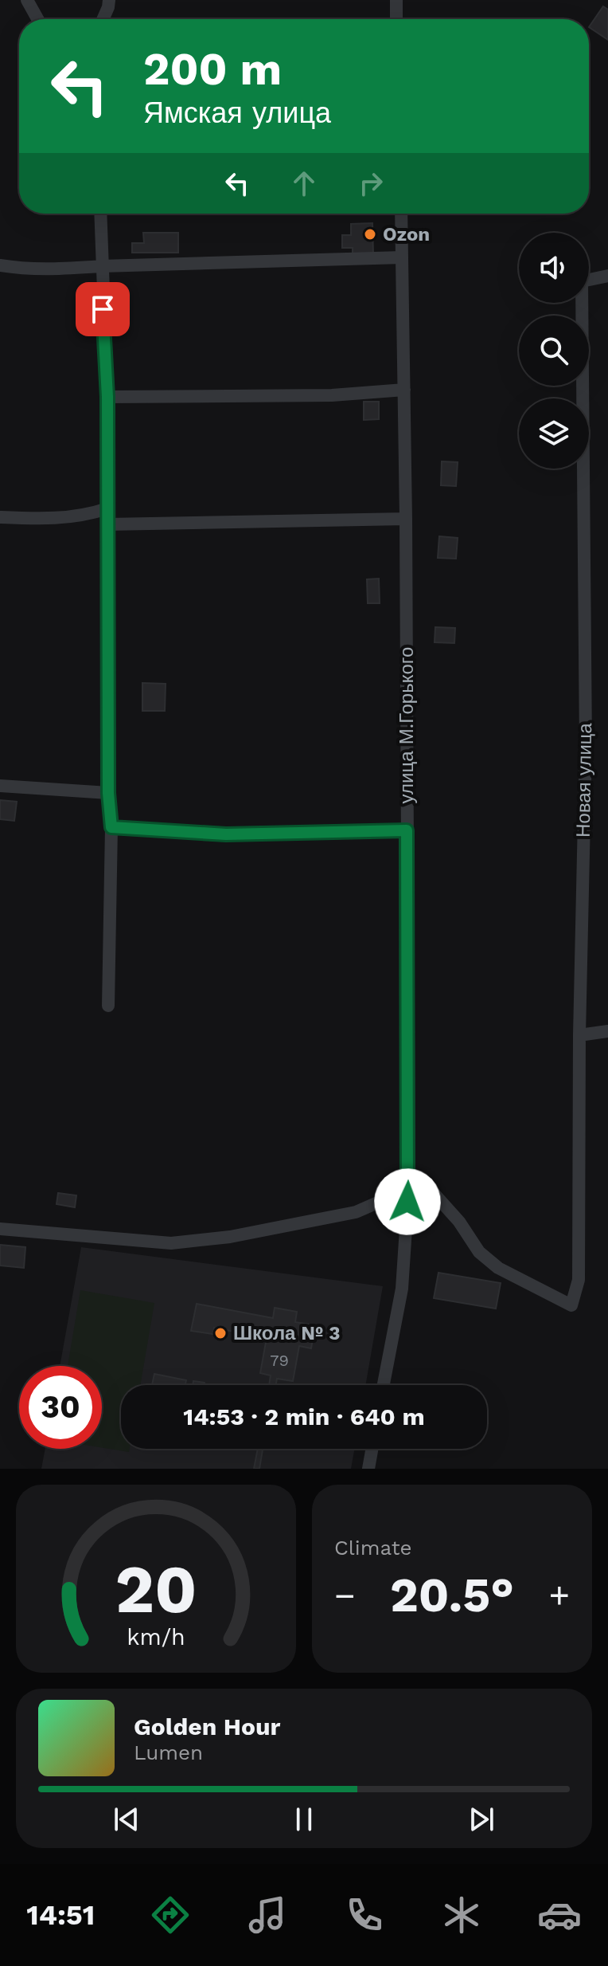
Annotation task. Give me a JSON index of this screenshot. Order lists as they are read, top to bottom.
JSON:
{
  "streets": {
    "street": ["улица М.Горького", "Новая улица"]
  },
  "crossings": [
    ["улица М.Горького", "Новая улица"]
  ],
  "places": ["Ozon", "Школа № 3"],
  "house_numbers": ["79"],
  "page": {
    "turn": ["200 m", "Ямская улица"],
    "limit": "30",
    "trip": "14:53 · 2 min · 640 m",
    "tile": "Climate",
    "heat": ["−", "20.5°", "+"],
    "song": ["Golden Hour", "Lumen"],
    "tabs": "14:51",
    "gauge": ["20", "km/h"]
  }
}
